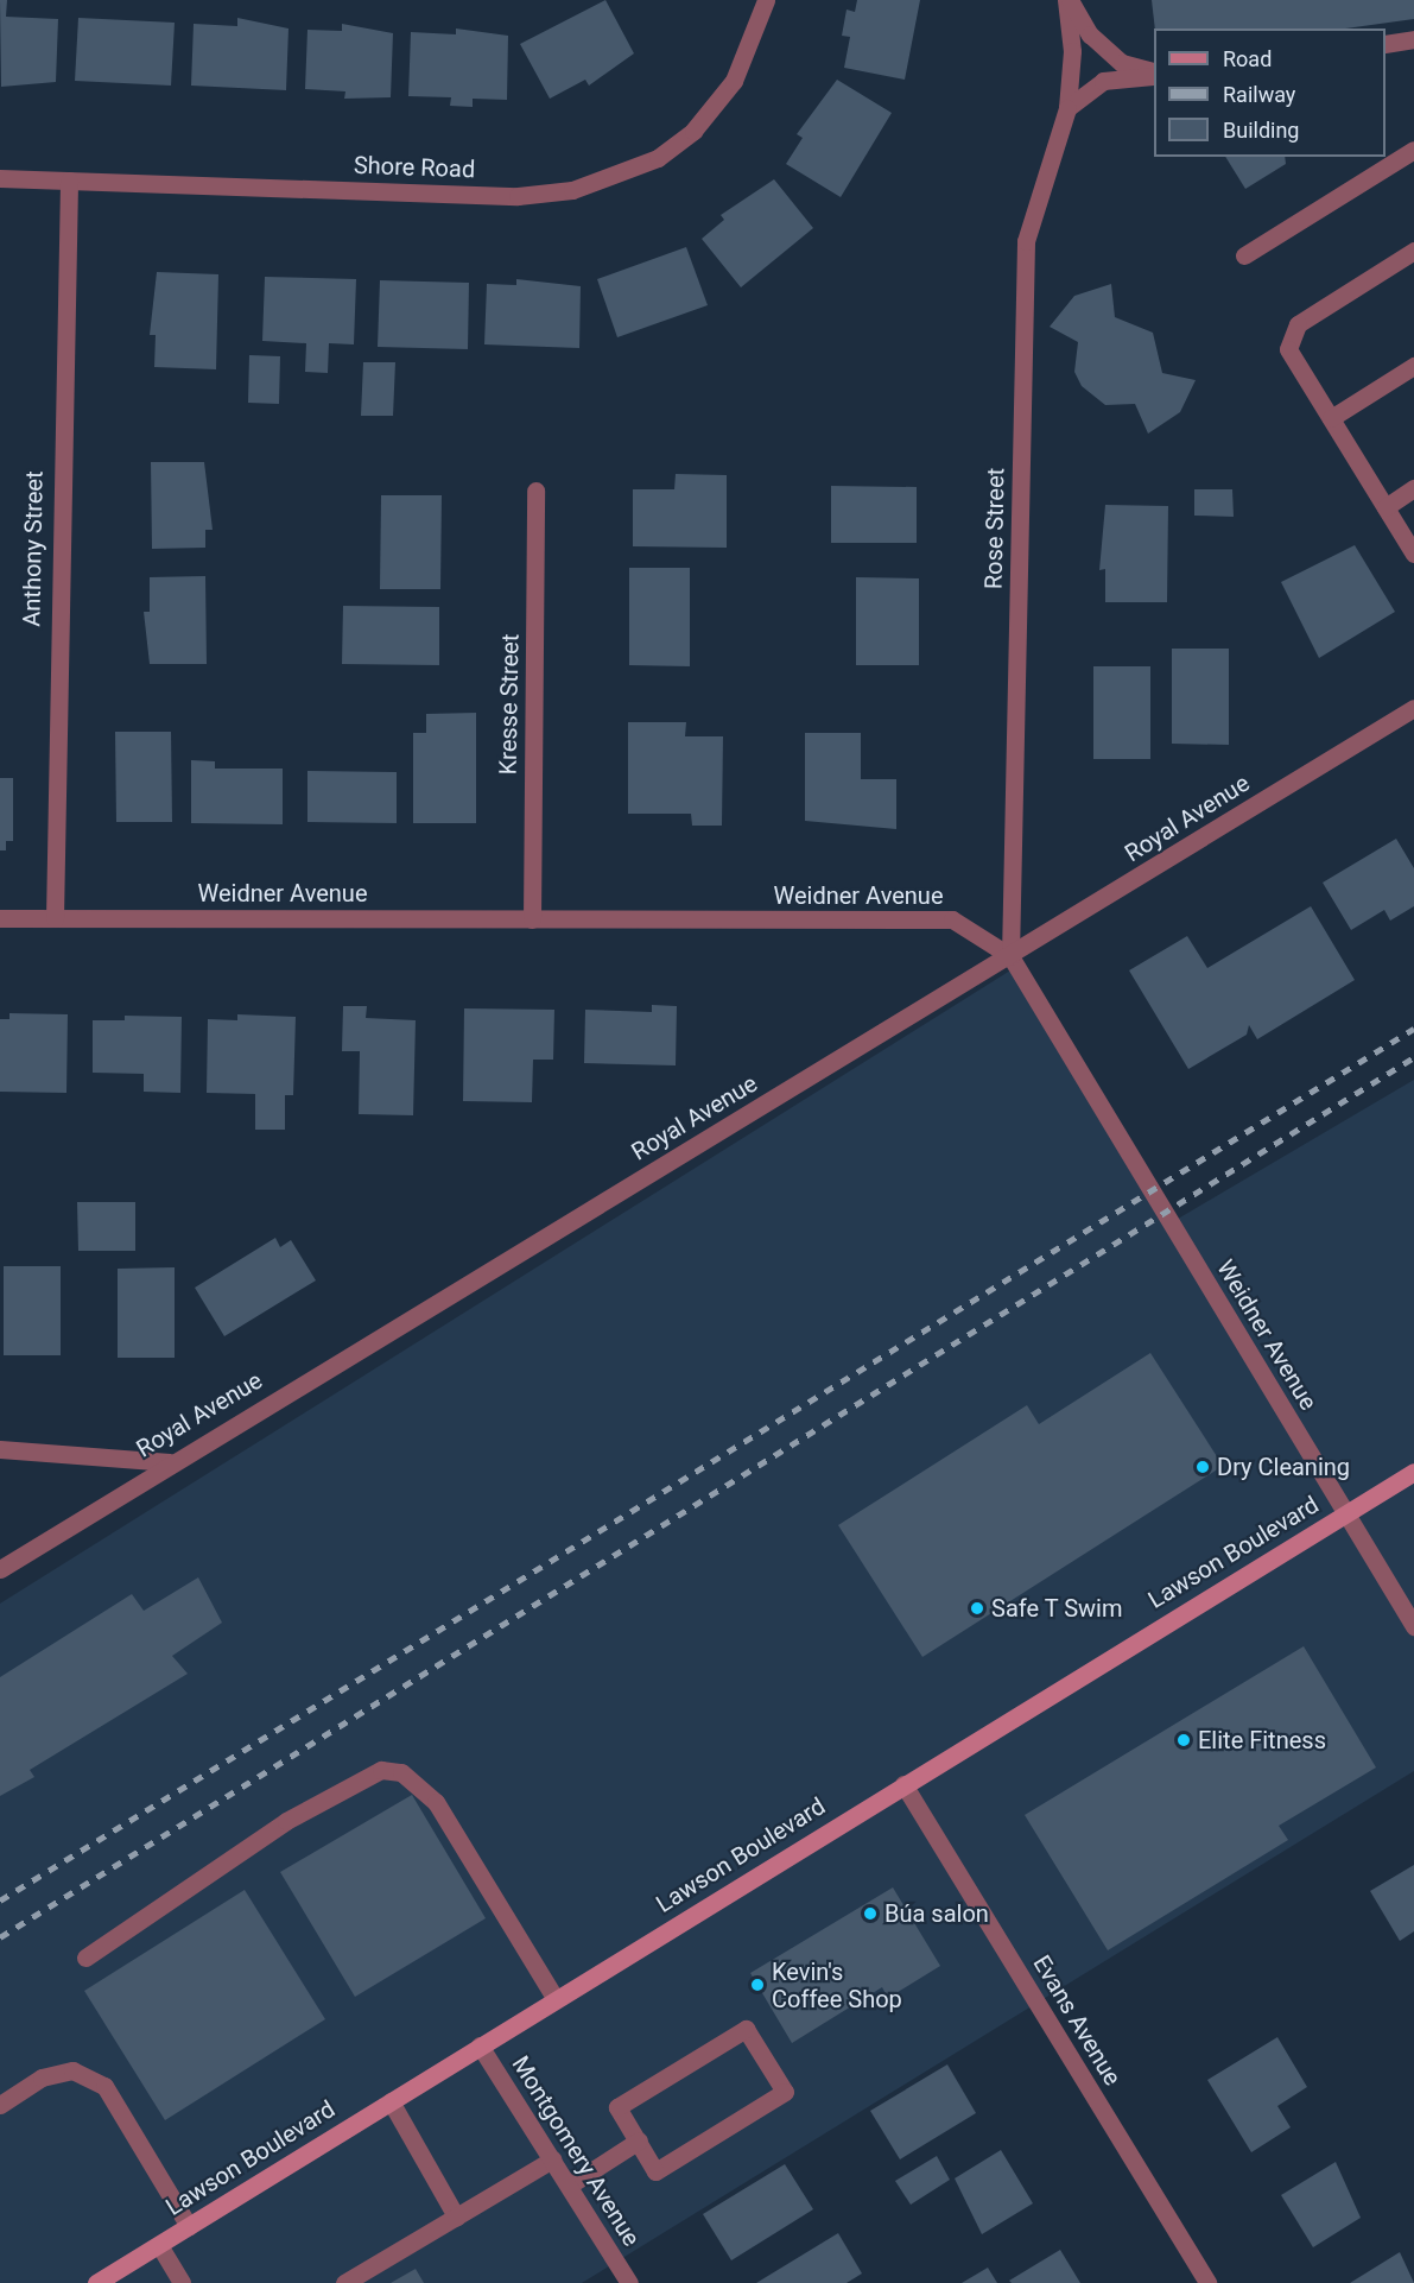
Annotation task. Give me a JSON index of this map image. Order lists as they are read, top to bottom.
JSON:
{
  "streets": {
    "main road": ["Lawson Boulevard"],
    "street": [
      "Shore Road",
      "Rose Street",
      "Anthony Street",
      "Kresse Street",
      "Royal Avenue",
      "Weidner Avenue",
      "Evans Avenue",
      "Montgomery Avenue"
    ]
  },
  "crossings": [
    ["Shore Road", "Anthony Street"],
    ["Rose Street", "Royal Avenue"],
    ["Rose Street", "Weidner Avenue"],
    ["Anthony Street", "Weidner Avenue"],
    ["Kresse Street", "Weidner Avenue"],
    ["Royal Avenue", "Weidner Avenue"],
    ["Weidner Avenue", "Lawson Boulevard"],
    ["Lawson Boulevard", "Evans Avenue"],
    ["Lawson Boulevard", "Montgomery Avenue"]
  ],
  "places": [
    "Dry Cleaning",
    "Safe T Swim",
    "Elite Fitness",
    "Búa salon",
    "Kevin's Coffee Shop"
  ],
  "legend": ["Road", "Railway", "Building"]
}
